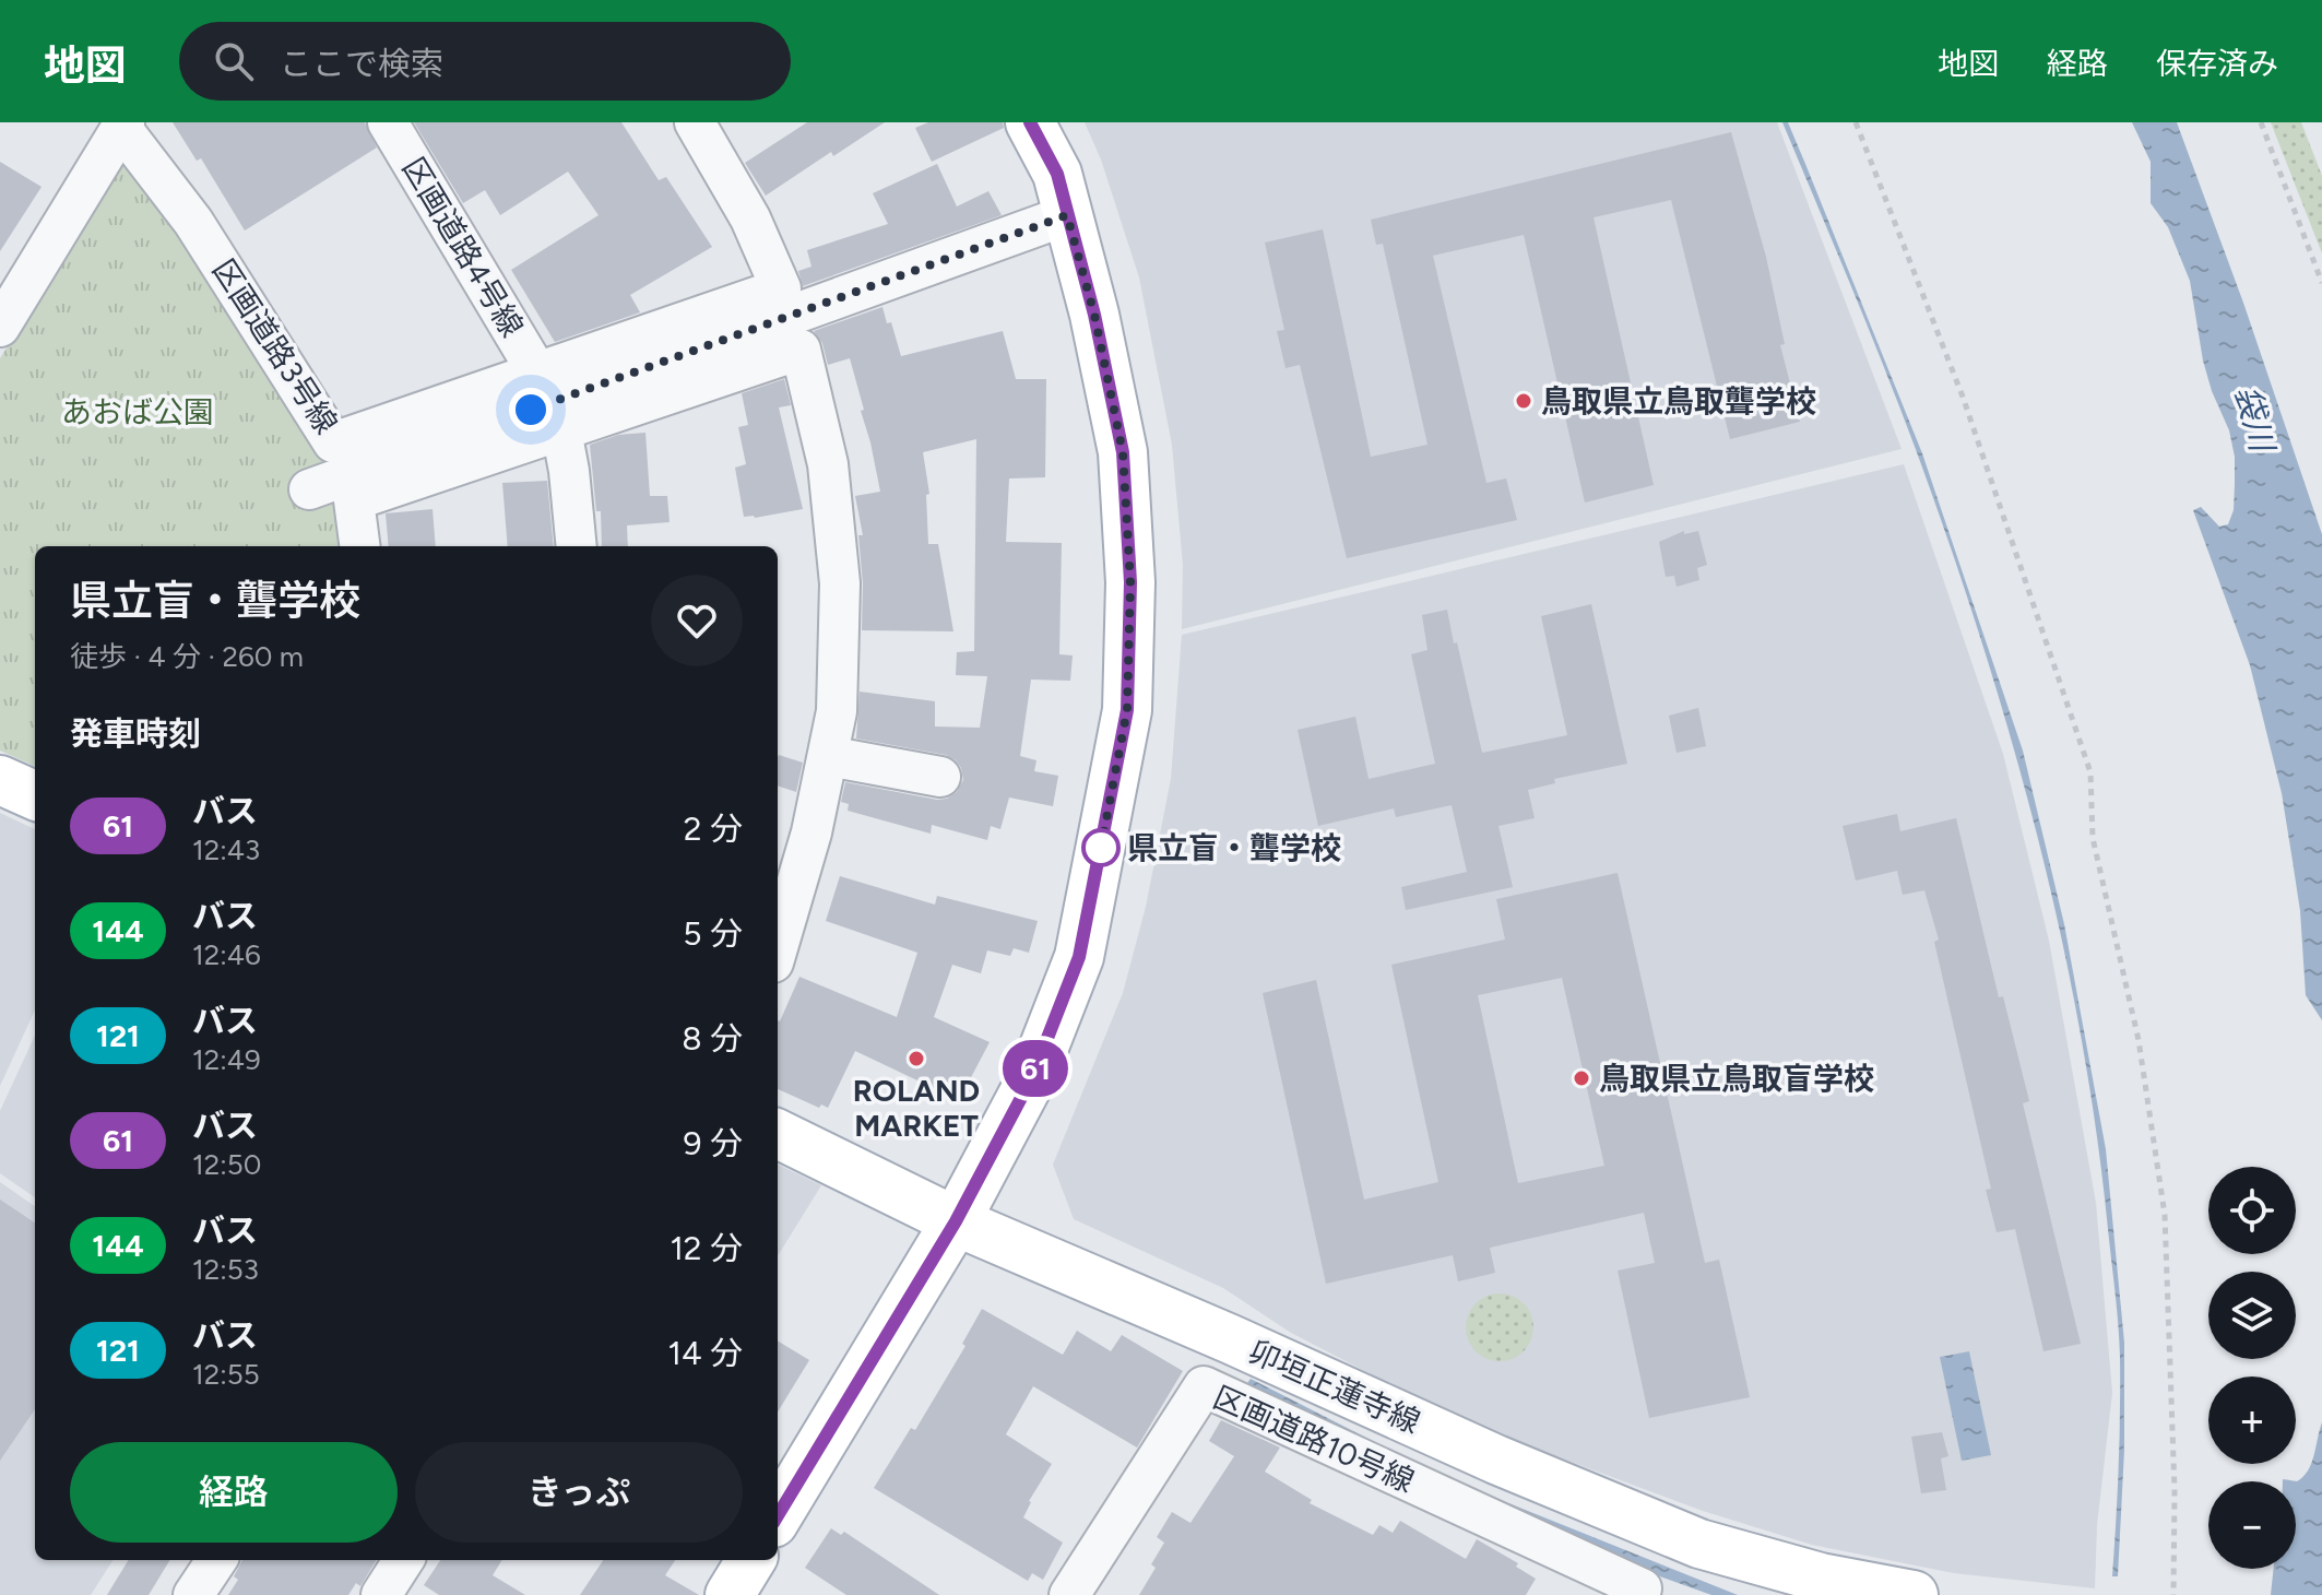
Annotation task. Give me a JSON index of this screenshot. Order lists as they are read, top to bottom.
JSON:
{
  "streets": {
    "main road": ["卯垣正蓮寺線"],
    "street": ["区画道路4号線", "区画道路3号線", "区画道路10号線"]
  },
  "crossings": [
    ["区画道路4号線", "区画道路3号線"]
  ],
  "water": ["袋川"],
  "parks": ["あおば公園"],
  "places": [
    "鳥取県立鳥取聾学校",
    "県立盲・聾学校",
    "ROLAND MARKET",
    "鳥取県立鳥取盲学校"
  ],
  "lines": ["bus line 61"],
  "page": {
    "header": "地図",
    "search": "ここで検索",
    "nav": ["地図", "経路", "保存済み"],
    "on_map": "61",
    "heading": [
      ["県立盲・聾学校", "徒歩 · 4 分 · 260 m"],
      "発車時刻"
    ],
    "list": [
      {
        "mark": "61",
        "name": "バス",
        "note": "12:43",
        "value": "2 分"
      },
      {
        "mark": "144",
        "name": "バス",
        "note": "12:46",
        "value": "5 分"
      },
      {
        "mark": "121",
        "name": "バス",
        "note": "12:49",
        "value": "8 分"
      },
      {
        "mark": "61",
        "name": "バス",
        "note": "12:50",
        "value": "9 分"
      },
      {
        "mark": "144",
        "name": "バス",
        "note": "12:53",
        "value": "12 分"
      },
      {
        "mark": "121",
        "name": "バス",
        "note": "12:55",
        "value": "14 分"
      }
    ],
    "map_buttons": ["+", "−"],
    "buttons": ["経路", "きっぷ"]
  }
}
